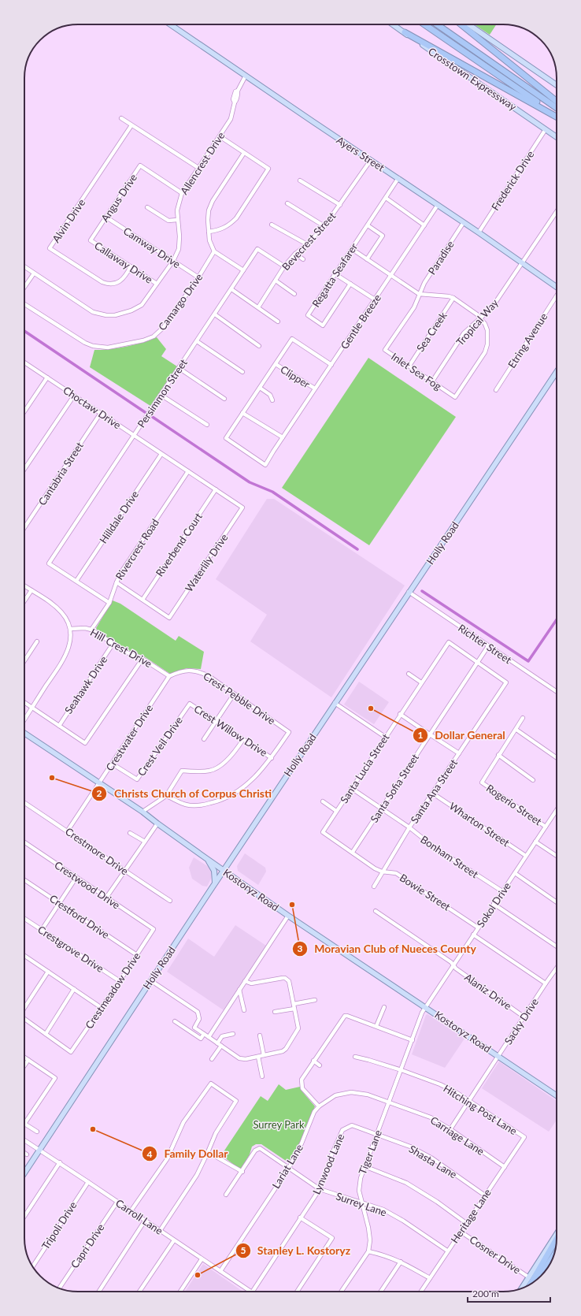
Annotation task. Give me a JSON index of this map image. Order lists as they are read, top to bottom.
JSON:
{
  "streets": {
    "highway": ["Crosstown Expressway"],
    "main road": ["Ayers Street", "Holly Road", "Kostoryz Road"],
    "street": [
      "Allencrest Drive",
      "Frederick Drive",
      "Angus Drive",
      "Alvin Drive",
      "Bevecrest Street",
      "Camway Drive",
      "Paradise",
      "Callaway Drive",
      "Regatta Seafarer",
      "Camargo Drive",
      "Gentle Breeze",
      "Tropical Way",
      "Sea Creek",
      "Etring Avenue",
      "Inlet Sea Fog",
      "Clipper",
      "Persimmon Street",
      "Choctaw Drive",
      "Cantabria Street",
      "Hilldale Drive",
      "Riverbend Court",
      "Rivercrest Road",
      "Waterlily Drive",
      "Richter Street",
      "Hill Crest Drive",
      "Seahawk Drive",
      "Crest Pebble Drive",
      "Crest Willow Drive",
      "Crestwater Drive",
      "Crest Veil Drive",
      "Santa Lucia Street",
      "Santa Sofia Street",
      "Santa Ana Street",
      "Rogerio Street",
      "Wharton Street",
      "Crestmore Drive",
      "Bonham Street",
      "Crestwood Drive",
      "Bowie Street",
      "Sokol Drive",
      "Crestford Drive",
      "Crestgrove Drive",
      "Crestmeadow Drive",
      "Alaniz Drive",
      "Sacky Drive",
      "Hitching Post Lane",
      "Carriage Lane",
      "Tiger Lane",
      "Shasta Lane",
      "Lynwood Lane",
      "Lariat Lane",
      "Surrey Lane",
      "Heritage Lane",
      "Carroll Lane",
      "Tripoli Drive",
      "Capri Drive",
      "Cosner Drive"
    ]
  },
  "crossings": [
    ["Crosstown Expressway", "Frederick Drive"],
    ["Ayers Street", "Allencrest Drive"],
    ["Ayers Street", "Frederick Drive"],
    ["Ayers Street", "Bevecrest Street"],
    ["Ayers Street", "Paradise"],
    ["Ayers Street", "Regatta Seafarer"],
    ["Ayers Street", "Gentle Breeze"],
    ["Ayers Street", "Tropical Way"],
    ["Allencrest Drive", "Angus Drive"],
    ["Allencrest Drive", "Camway Drive"],
    ["Allencrest Drive", "Callaway Drive"],
    ["Angus Drive", "Camway Drive"],
    ["Angus Drive", "Callaway Drive"],
    ["Alvin Drive", "Callaway Drive"],
    ["Bevecrest Street", "Persimmon Street"],
    ["Camway Drive", "Camargo Drive"],
    ["Paradise", "Inlet Sea Fog"],
    ["Gentle Breeze", "Clipper"],
    ["Tropical Way", "Inlet Sea Fog"],
    ["Sea Creek", "Inlet Sea Fog"],
    ["Persimmon Street", "Choctaw Drive"],
    ["Persimmon Street", "Hilldale Drive"],
    ["Choctaw Drive", "Cantabria Street"],
    ["Choctaw Drive", "Hilldale Drive"],
    ["Choctaw Drive", "Riverbend Court"],
    ["Choctaw Drive", "Rivercrest Road"],
    ["Choctaw Drive", "Waterlily Drive"],
    ["Holly Road", "Richter Street"],
    ["Holly Road", "Kostoryz Road"],
    ["Holly Road", "Carroll Lane"],
    ["Riverbend Court", "Waterlily Drive"],
    ["Rivercrest Road", "Hill Crest Drive"],
    ["Richter Street", "Santa Sofia Street"],
    ["Hill Crest Drive", "Seahawk Drive"],
    ["Hill Crest Drive", "Crest Pebble Drive"],
    ["Hill Crest Drive", "Crestwater Drive"],
    ["Crest Pebble Drive", "Crest Willow Drive"],
    ["Crest Pebble Drive", "Crestwater Drive"],
    ["Crest Willow Drive", "Crest Veil Drive"],
    ["Crestwater Drive", "Crest Veil Drive"],
    ["Crestwater Drive", "Crestmore Drive"],
    ["Crestwater Drive", "Kostoryz Road"],
    ["Santa Lucia Street", "Santa Sofia Street"],
    ["Santa Lucia Street", "Santa Ana Street"],
    ["Santa Lucia Street", "Bonham Street"],
    ["Santa Lucia Street", "Bowie Street"],
    ["Santa Sofia Street", "Santa Ana Street"],
    ["Santa Sofia Street", "Bonham Street"],
    ["Santa Sofia Street", "Bowie Street"],
    ["Santa Ana Street", "Wharton Street"],
    ["Santa Ana Street", "Bonham Street"],
    ["Santa Ana Street", "Bowie Street"],
    ["Rogerio Street", "Sokol Drive"],
    ["Wharton Street", "Sokol Drive"],
    ["Bonham Street", "Sokol Drive"],
    ["Crestwood Drive", "Crestmeadow Drive"],
    ["Kostoryz Road", "Sokol Drive"],
    ["Kostoryz Road", "Sacky Drive"],
    ["Kostoryz Road", "Tiger Lane"],
    ["Bowie Street", "Sokol Drive"],
    ["Sokol Drive", "Alaniz Drive"],
    ["Sokol Drive", "Tiger Lane"],
    ["Crestford Drive", "Crestmeadow Drive"],
    ["Crestgrove Drive", "Crestmeadow Drive"],
    ["Alaniz Drive", "Sacky Drive"],
    ["Sacky Drive", "Hitching Post Lane"],
    ["Sacky Drive", "Carriage Lane"],
    ["Hitching Post Lane", "Tiger Lane"],
    ["Hitching Post Lane", "Heritage Lane"],
    ["Carriage Lane", "Tiger Lane"],
    ["Carriage Lane", "Lariat Lane"],
    ["Carriage Lane", "Heritage Lane"],
    ["Tiger Lane", "Shasta Lane"],
    ["Tiger Lane", "Lynwood Lane"],
    ["Tiger Lane", "Lariat Lane"],
    ["Tiger Lane", "Surrey Lane"],
    ["Shasta Lane", "Lynwood Lane"],
    ["Shasta Lane", "Heritage Lane"],
    ["Lynwood Lane", "Surrey Lane"],
    ["Lariat Lane", "Surrey Lane"],
    ["Lariat Lane", "Carroll Lane"],
    ["Surrey Lane", "Heritage Lane"],
    ["Heritage Lane", "Cosner Drive"],
    ["Carroll Lane", "Tripoli Drive"],
    ["Carroll Lane", "Capri Drive"]
  ],
  "parks": ["Surrey Park"],
  "places": [
    "Dollar General",
    "Christs Church of Corpus Christi",
    "Moravian Club of Nueces County",
    "Family Dollar",
    "Stanley L. Kostoryz"
  ],
  "scale_bar": "200 m"
}
